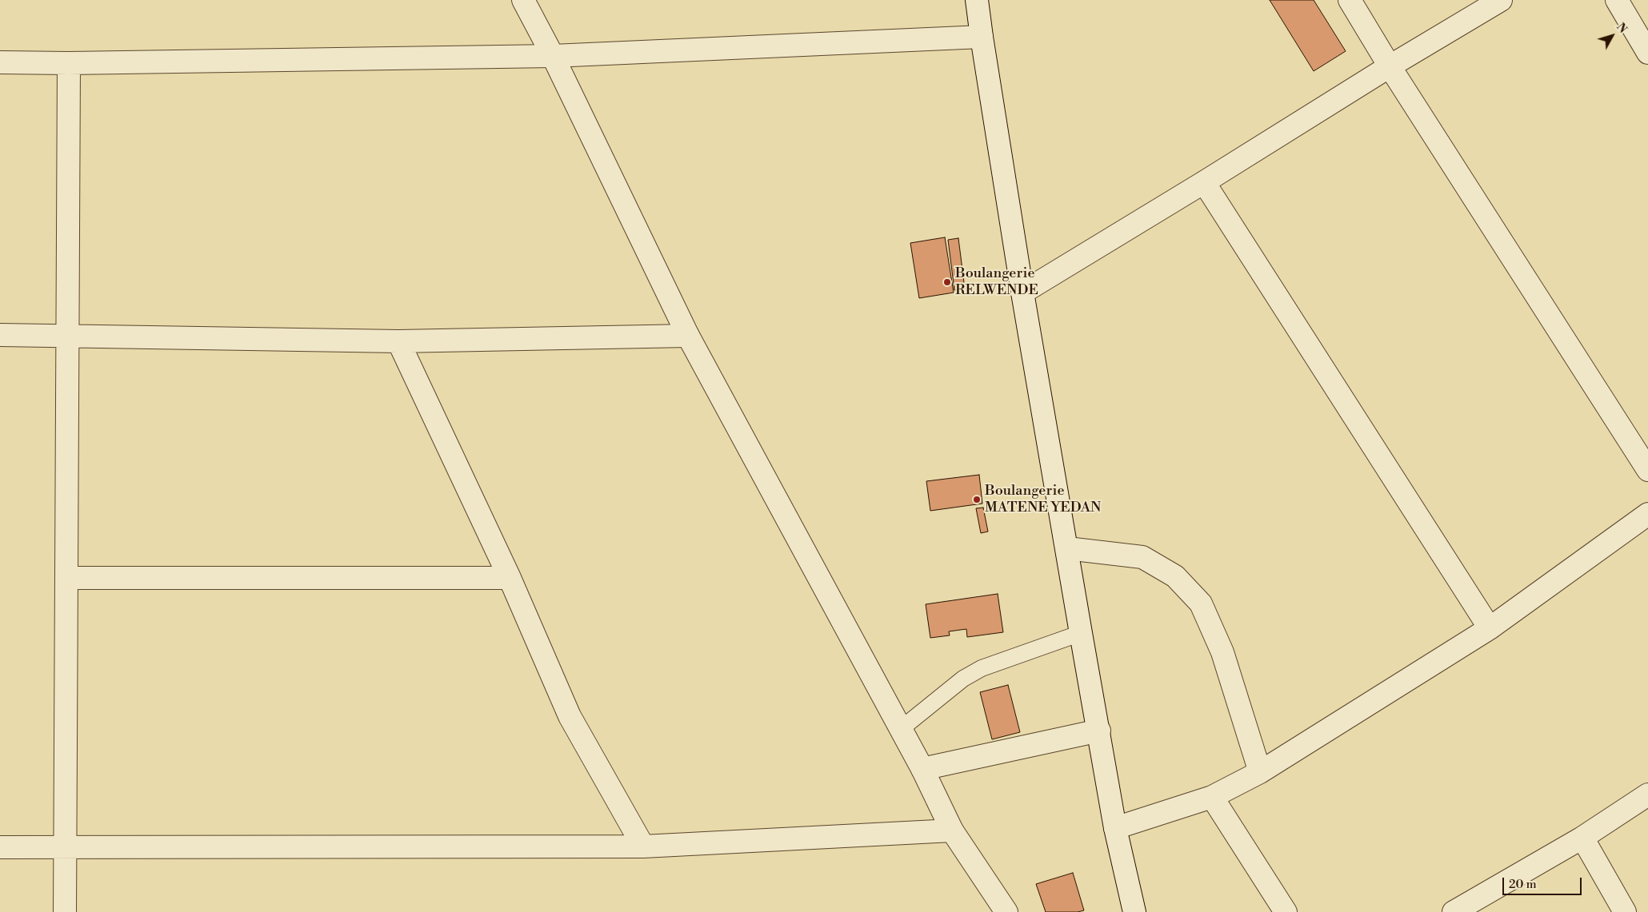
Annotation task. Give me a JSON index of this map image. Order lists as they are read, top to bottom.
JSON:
{
  "places": ["Boulangerie RELWENDE", "Boulangerie MATENE YEDAN"],
  "scale_bar": "20 m",
  "north": "top right"
}
